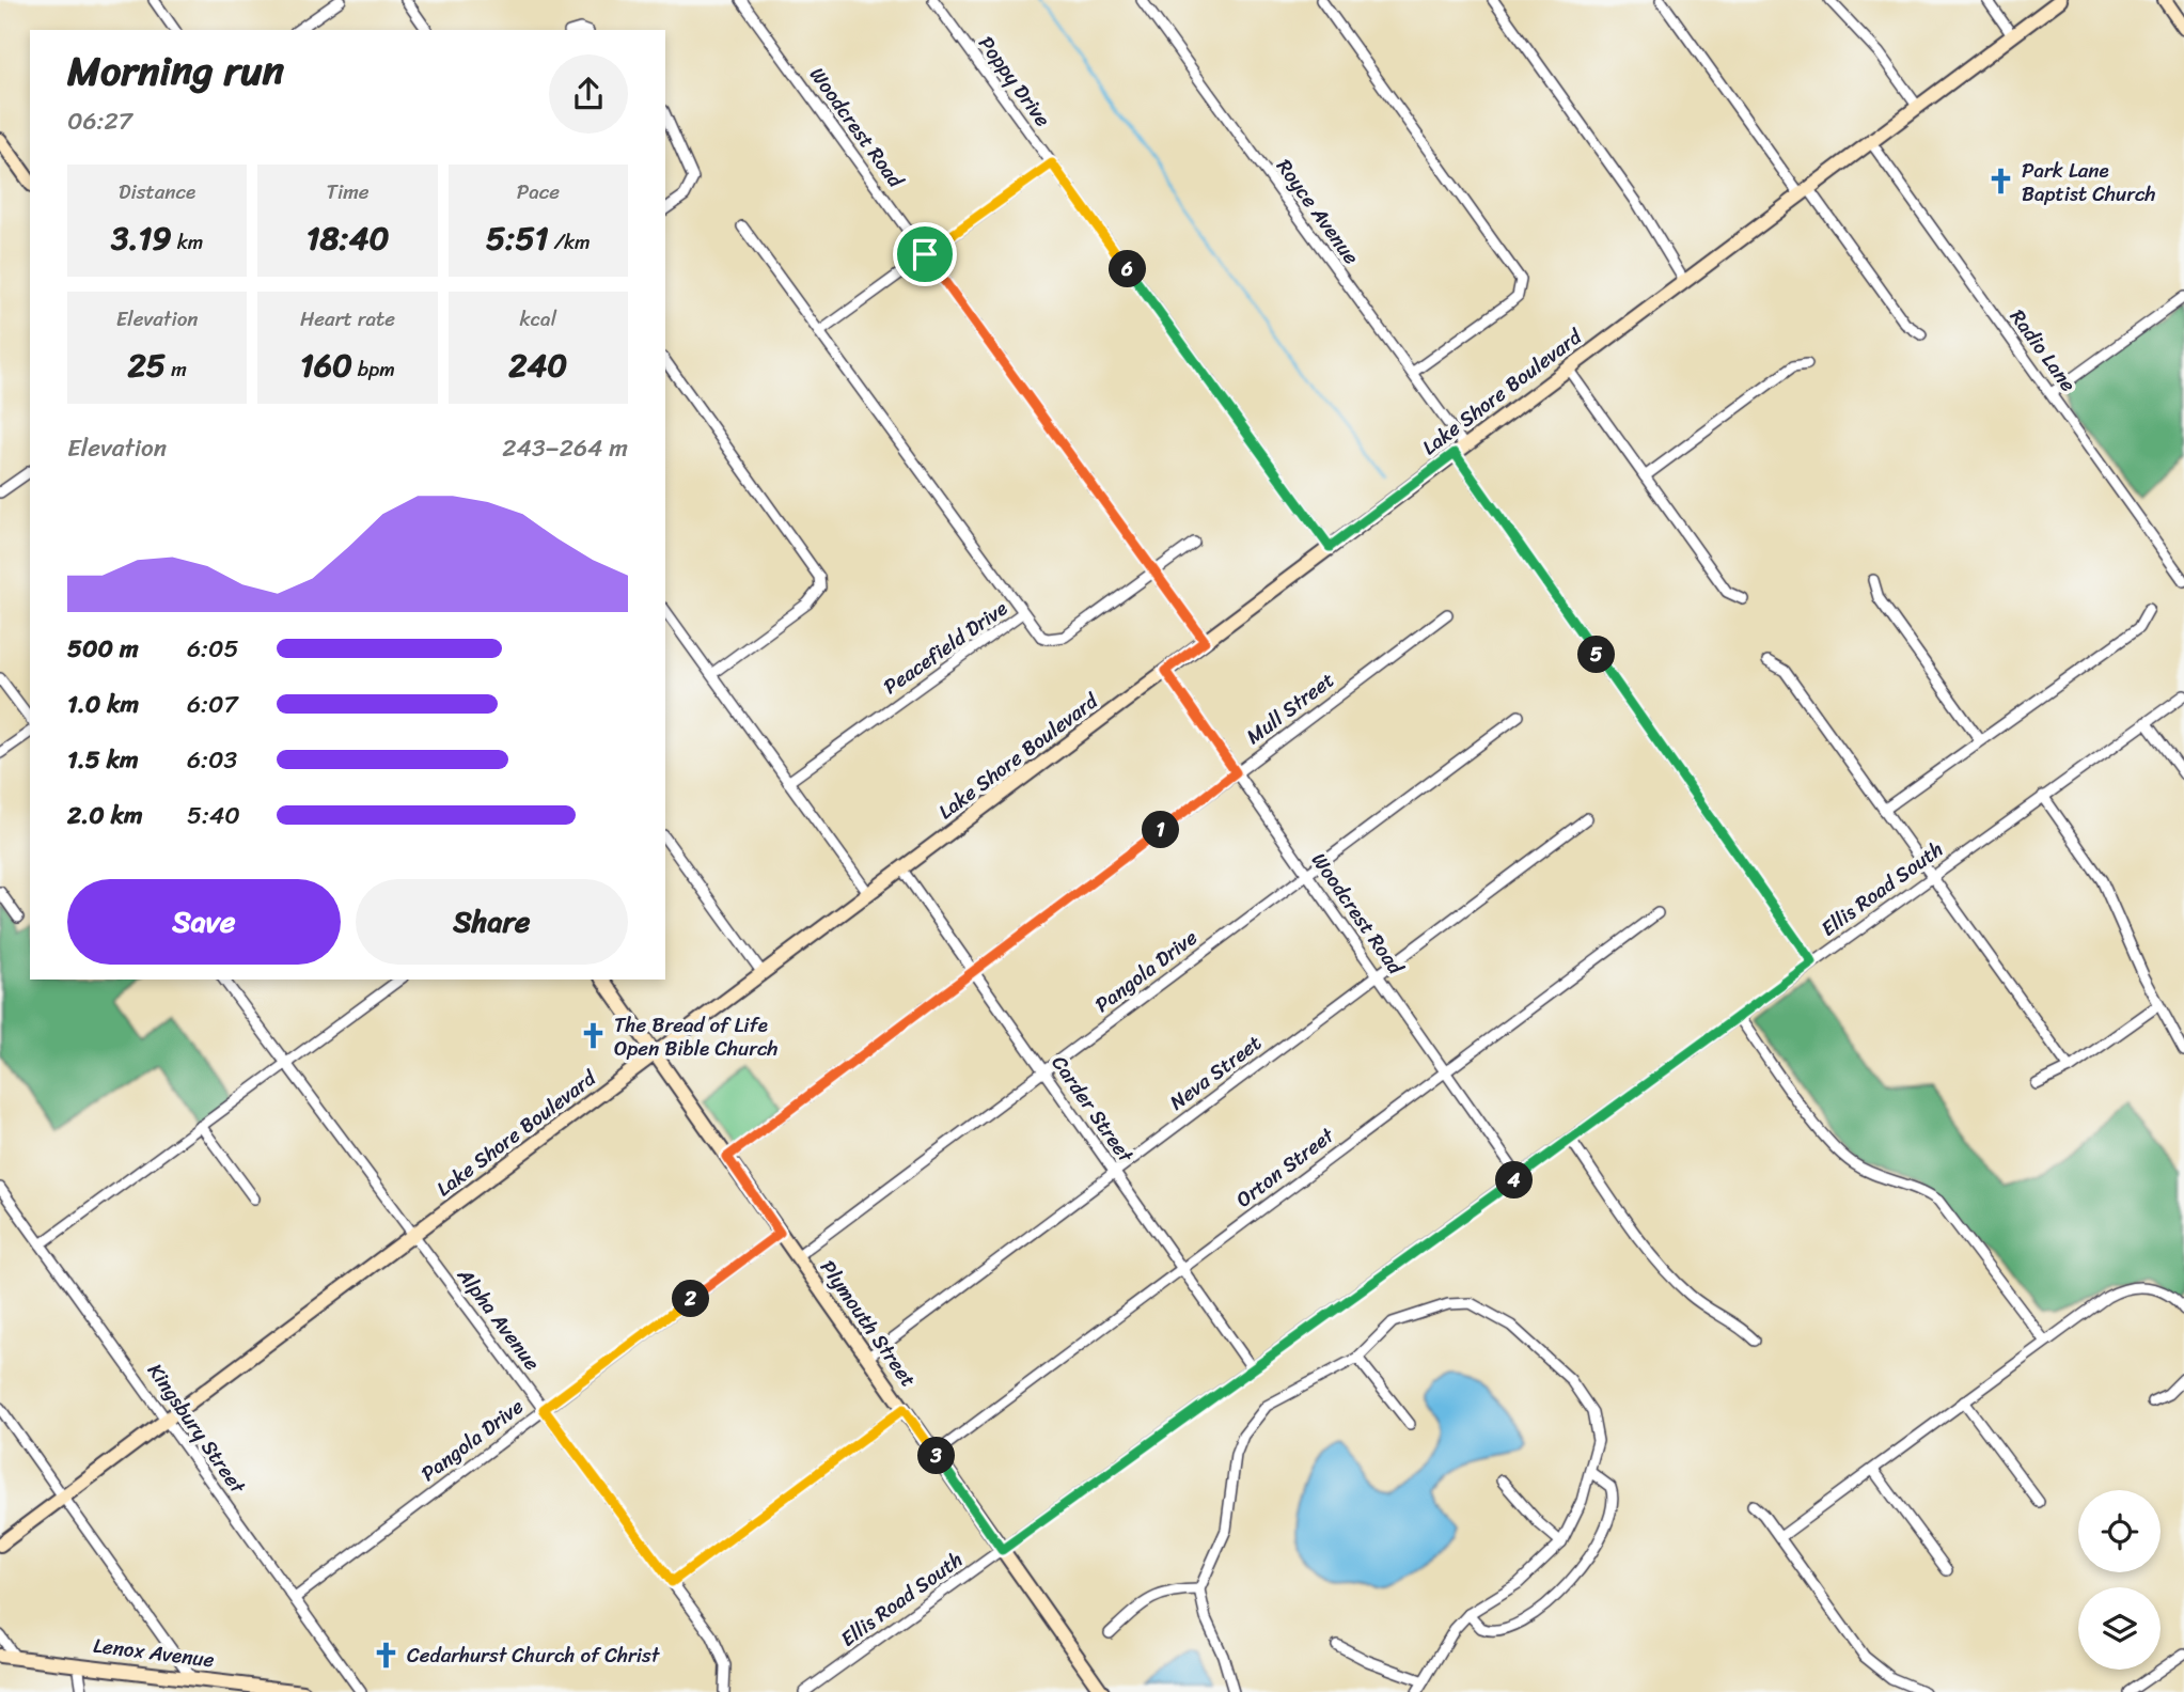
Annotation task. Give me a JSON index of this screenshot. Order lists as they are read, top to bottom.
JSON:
{
  "streets": {
    "street": [
      "Poppy Drive",
      "Woodcrest Road",
      "Royce Avenue",
      "Radio Lane",
      "Lake Shore Boulevard",
      "Peacefield Drive",
      "Mull Street",
      "Ellis Road South",
      "Pangola Drive",
      "Neva Street",
      "Carder Street",
      "Orton Street",
      "Alpha Avenue",
      "Plymouth Street",
      "Kingsbury Street",
      "Lenox Avenue"
    ]
  },
  "crossings": [
    ["Poppy Drive", "Lake Shore Boulevard"],
    ["Woodcrest Road", "Lake Shore Boulevard"],
    ["Woodcrest Road", "Peacefield Drive"],
    ["Woodcrest Road", "Mull Street"],
    ["Woodcrest Road", "Ellis Road South"],
    ["Woodcrest Road", "Pangola Drive"],
    ["Woodcrest Road", "Neva Street"],
    ["Woodcrest Road", "Orton Street"],
    ["Royce Avenue", "Lake Shore Boulevard"],
    ["Royce Avenue", "Ellis Road South"],
    ["Radio Lane", "Lake Shore Boulevard"],
    ["Lake Shore Boulevard", "Carder Street"],
    ["Lake Shore Boulevard", "Alpha Avenue"],
    ["Lake Shore Boulevard", "Plymouth Street"],
    ["Lake Shore Boulevard", "Kingsbury Street"],
    ["Mull Street", "Carder Street"],
    ["Mull Street", "Plymouth Street"],
    ["Ellis Road South", "Carder Street"],
    ["Ellis Road South", "Plymouth Street"],
    ["Pangola Drive", "Carder Street"],
    ["Pangola Drive", "Alpha Avenue"],
    ["Pangola Drive", "Plymouth Street"],
    ["Pangola Drive", "Kingsbury Street"],
    ["Neva Street", "Carder Street"],
    ["Neva Street", "Plymouth Street"],
    ["Carder Street", "Orton Street"],
    ["Orton Street", "Plymouth Street"]
  ],
  "places": {
    "church": ["Park Lane Baptist Church", "The Bread of Life Open Bible Church", "Cedarhurst Church of Christ"]
  },
  "page": {
    "heading": ["Morning run", "06:27"],
    "stats": [
      ["Distance", "3.19 km"],
      ["Time", "18:40"],
      ["Pace", "5:51 /km"],
      ["Elevation", "25 m"],
      ["Heart rate", "160 bpm"],
      ["kcal", "240"]
    ],
    "pins": [
      "6",
      "5",
      "1",
      "4",
      "2",
      "3"
    ],
    "chart": ["Elevation", "243–264 m"],
    "list": [
      {
        "name": "500 m",
        "note": "6:05"
      },
      {
        "name": "1.0 km",
        "note": "6:07"
      },
      {
        "name": "1.5 km",
        "note": "6:03"
      },
      {
        "name": "2.0 km",
        "note": "5:40"
      }
    ],
    "buttons": ["Save", "Share"]
  }
}
